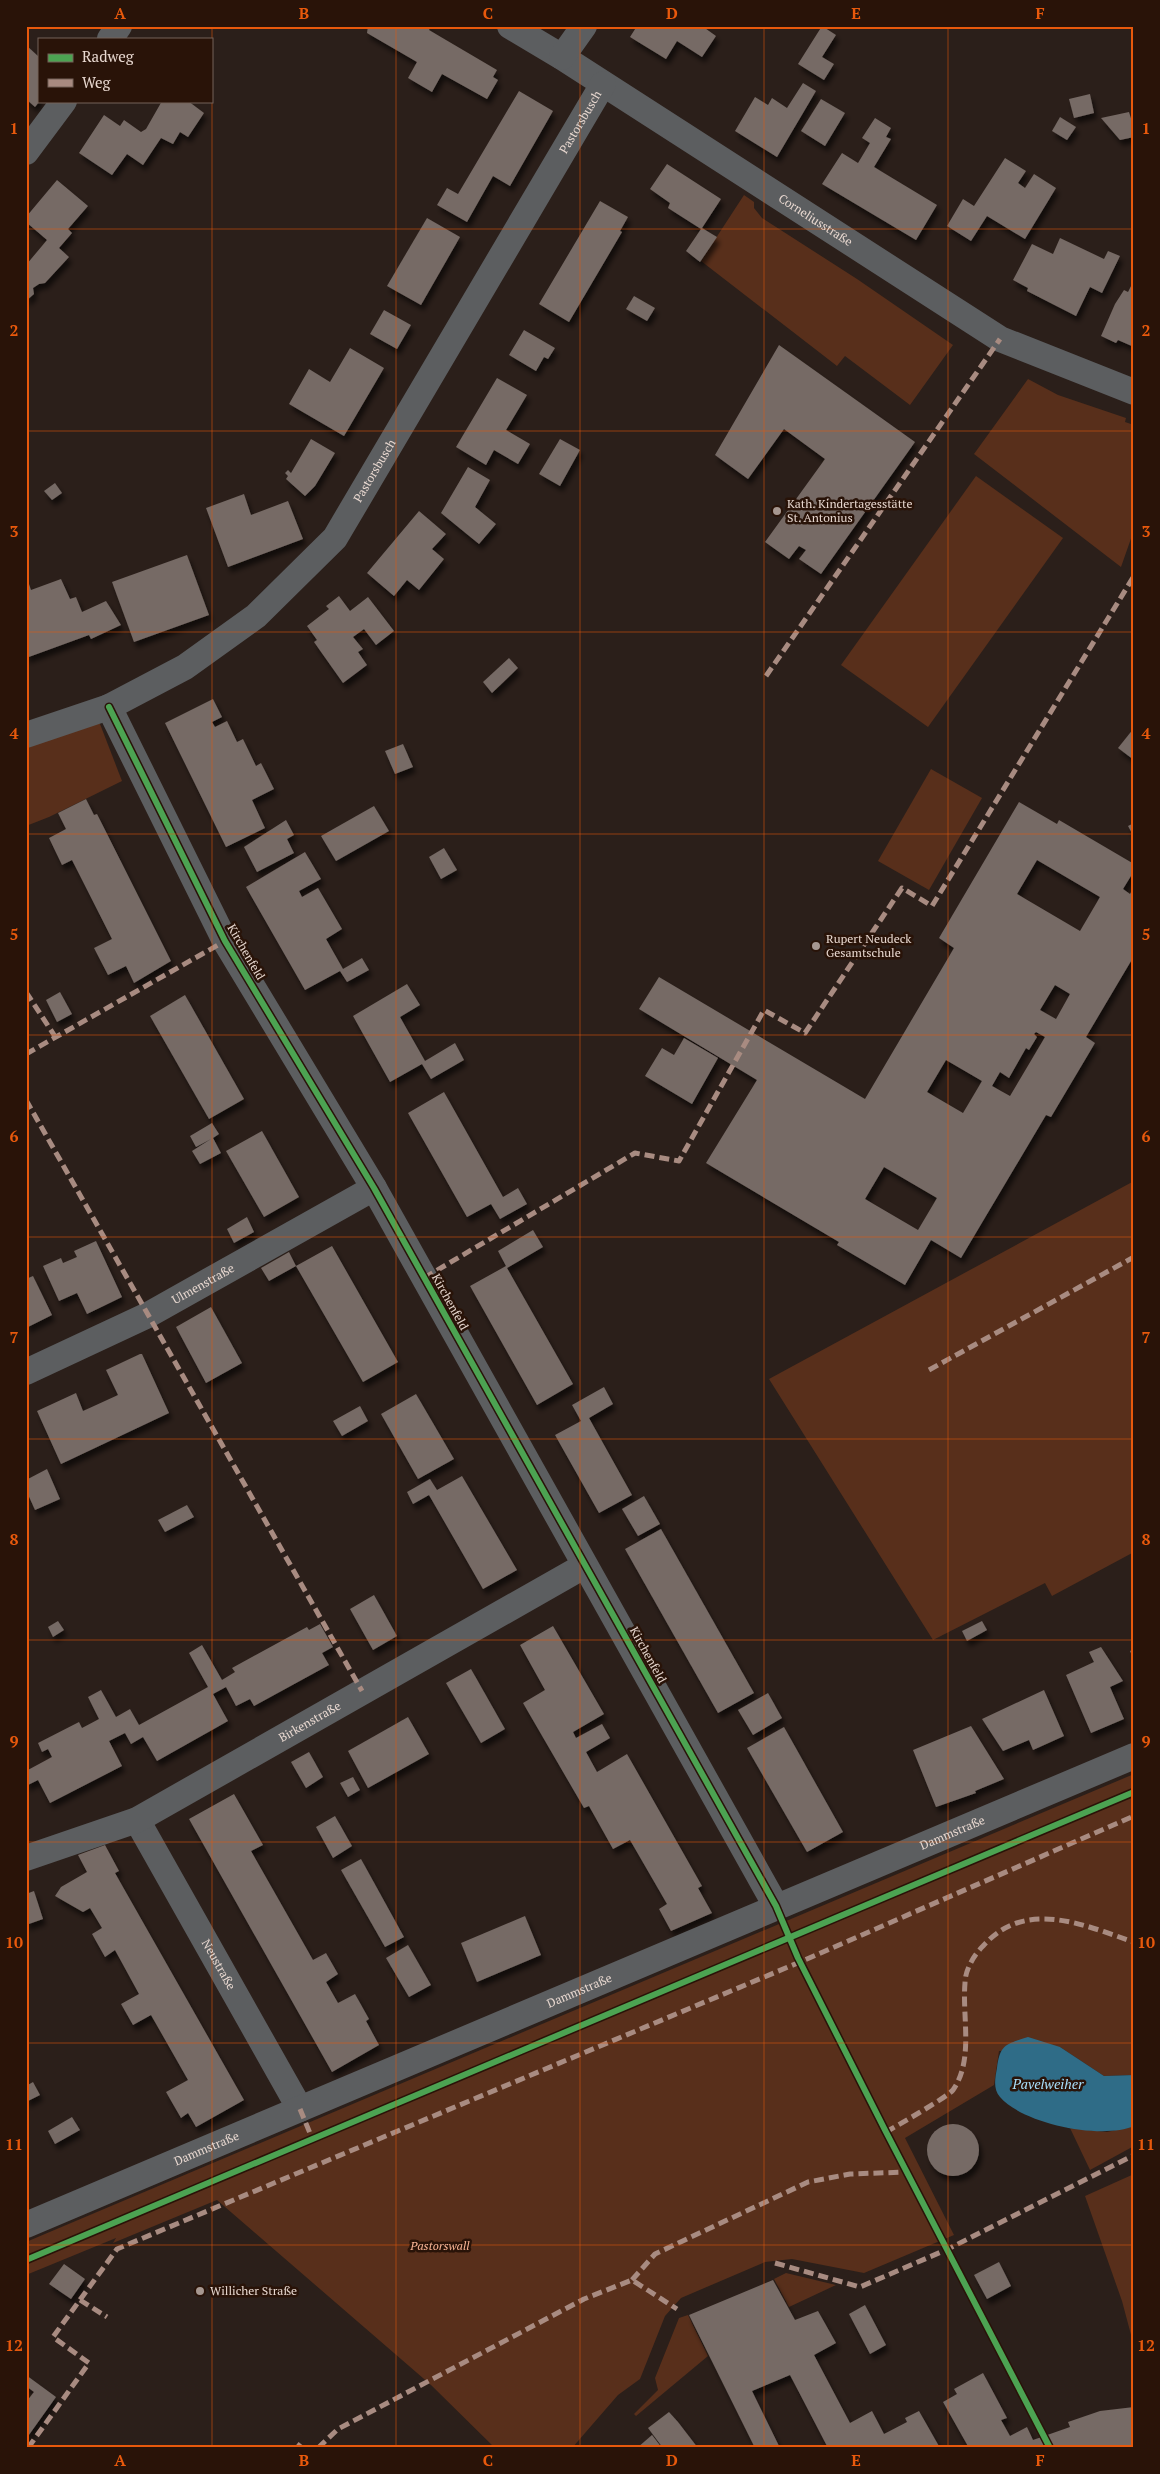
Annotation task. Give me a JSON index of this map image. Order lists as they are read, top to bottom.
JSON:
{
  "streets": {
    "street": [
      "Pastorsbusch",
      "Corneliusstraße",
      "Kirchenfeld",
      "Ulmenstraße",
      "Birkenstraße",
      "Dammstraße",
      "Neustraße"
    ]
  },
  "crossings": [
    ["Pastorsbusch", "Corneliusstraße"],
    ["Pastorsbusch", "Kirchenfeld"],
    ["Kirchenfeld", "Ulmenstraße"],
    ["Kirchenfeld", "Birkenstraße"],
    ["Kirchenfeld", "Dammstraße"],
    ["Birkenstraße", "Neustraße"],
    ["Dammstraße", "Neustraße"]
  ],
  "water": ["Pavelweiher"],
  "parks": ["Pastorswall"],
  "places": ["Kath. Kindertagesstätte St. Antonius", "Rupert Neudeck Gesamtschule", "Willicher Straße"],
  "legend": ["Radweg", "Weg"],
  "grid": {
    "columns": [
      "A",
      "B",
      "C",
      "D",
      "E",
      "F"
    ],
    "rows": [
      "1",
      "2",
      "3",
      "4",
      "5",
      "6",
      "7",
      "8",
      "9",
      "10",
      "11",
      "12"
    ]
  }
}
